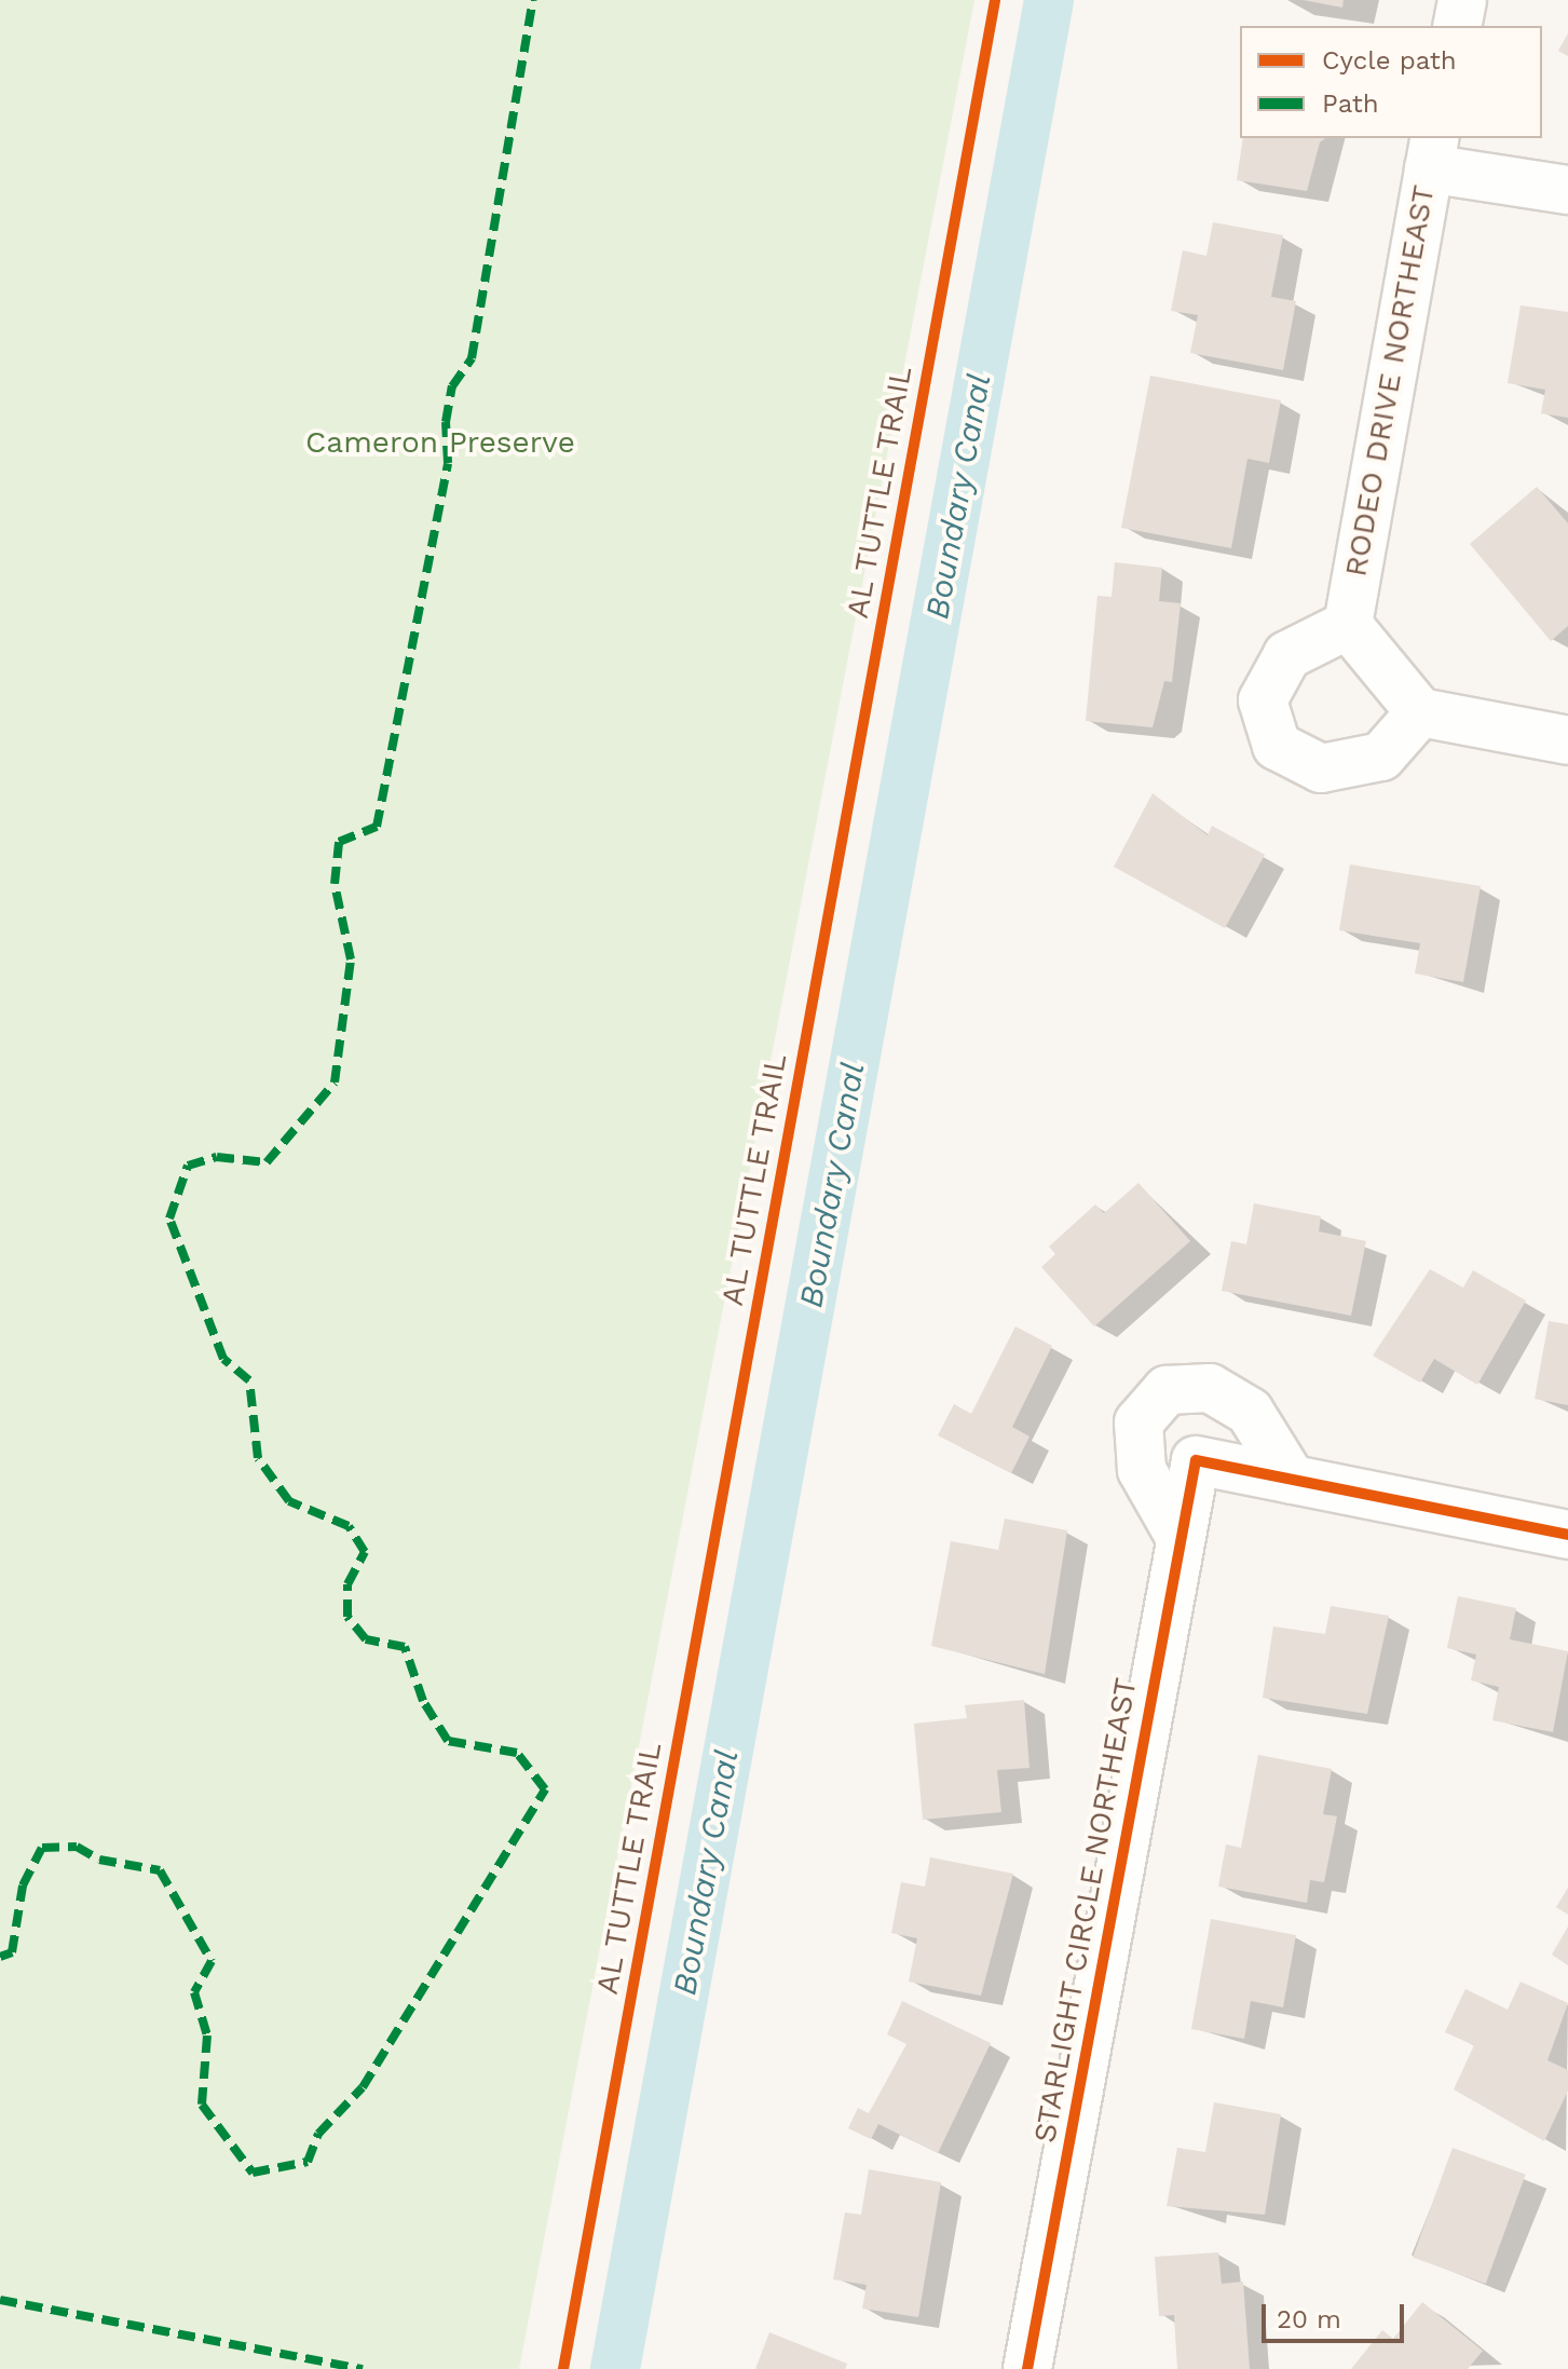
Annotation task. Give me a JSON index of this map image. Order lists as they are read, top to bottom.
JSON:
{
  "streets": {
    "street": ["RODEO DRIVE NORTHEAST", "STARLIGHT CIRCLE NORTHEAST"],
    "cycle path": ["AL TUTTLE TRAIL"]
  },
  "water": ["Boundary Canal"],
  "parks": ["Cameron Preserve"],
  "legend": ["Cycle path", "Path"],
  "scale_bar": "20 m"
}
